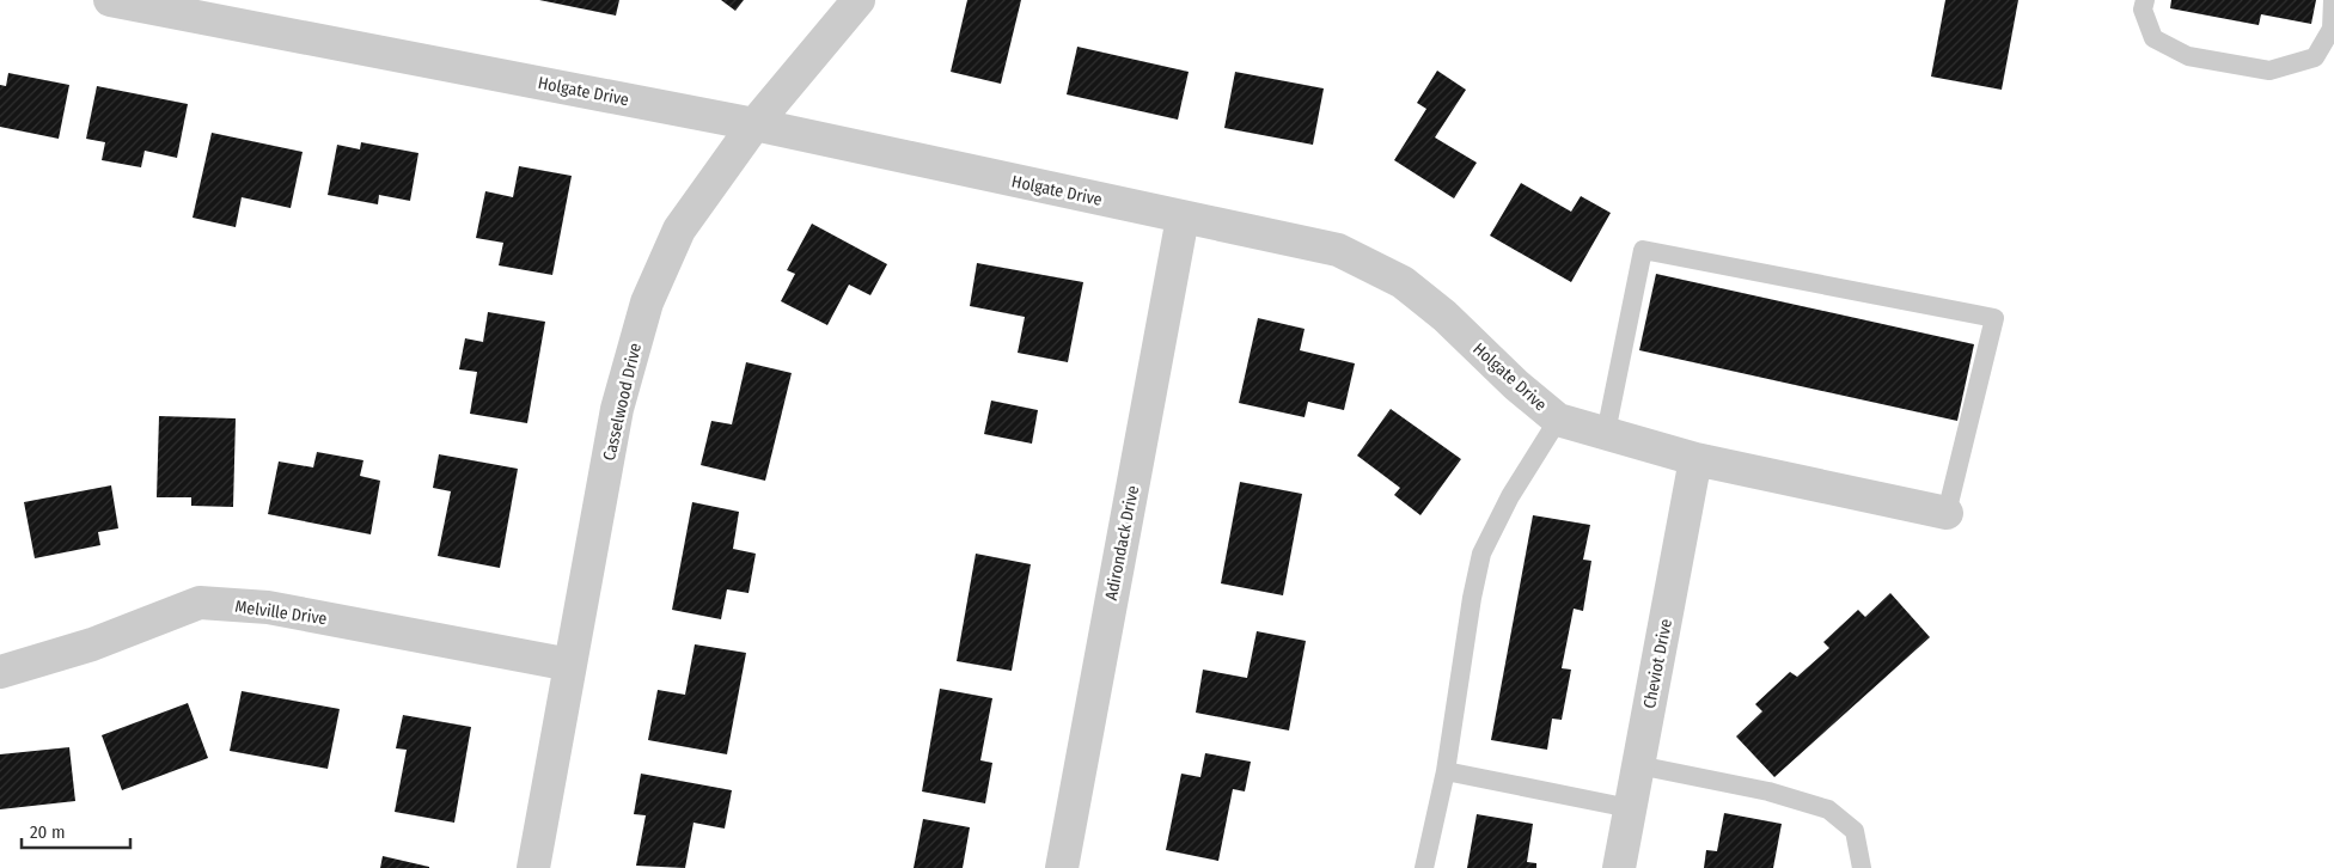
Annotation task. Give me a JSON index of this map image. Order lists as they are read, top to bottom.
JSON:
{
  "streets": {
    "street": [
      "Holgate Drive",
      "Casselwood Drive",
      "Adirondack Drive",
      "Melville Drive",
      "Cheviot Drive"
    ]
  },
  "crossings": [
    ["Holgate Drive", "Casselwood Drive"],
    ["Holgate Drive", "Adirondack Drive"],
    ["Holgate Drive", "Cheviot Drive"],
    ["Casselwood Drive", "Melville Drive"]
  ],
  "scale_bar": "20 m"
}
